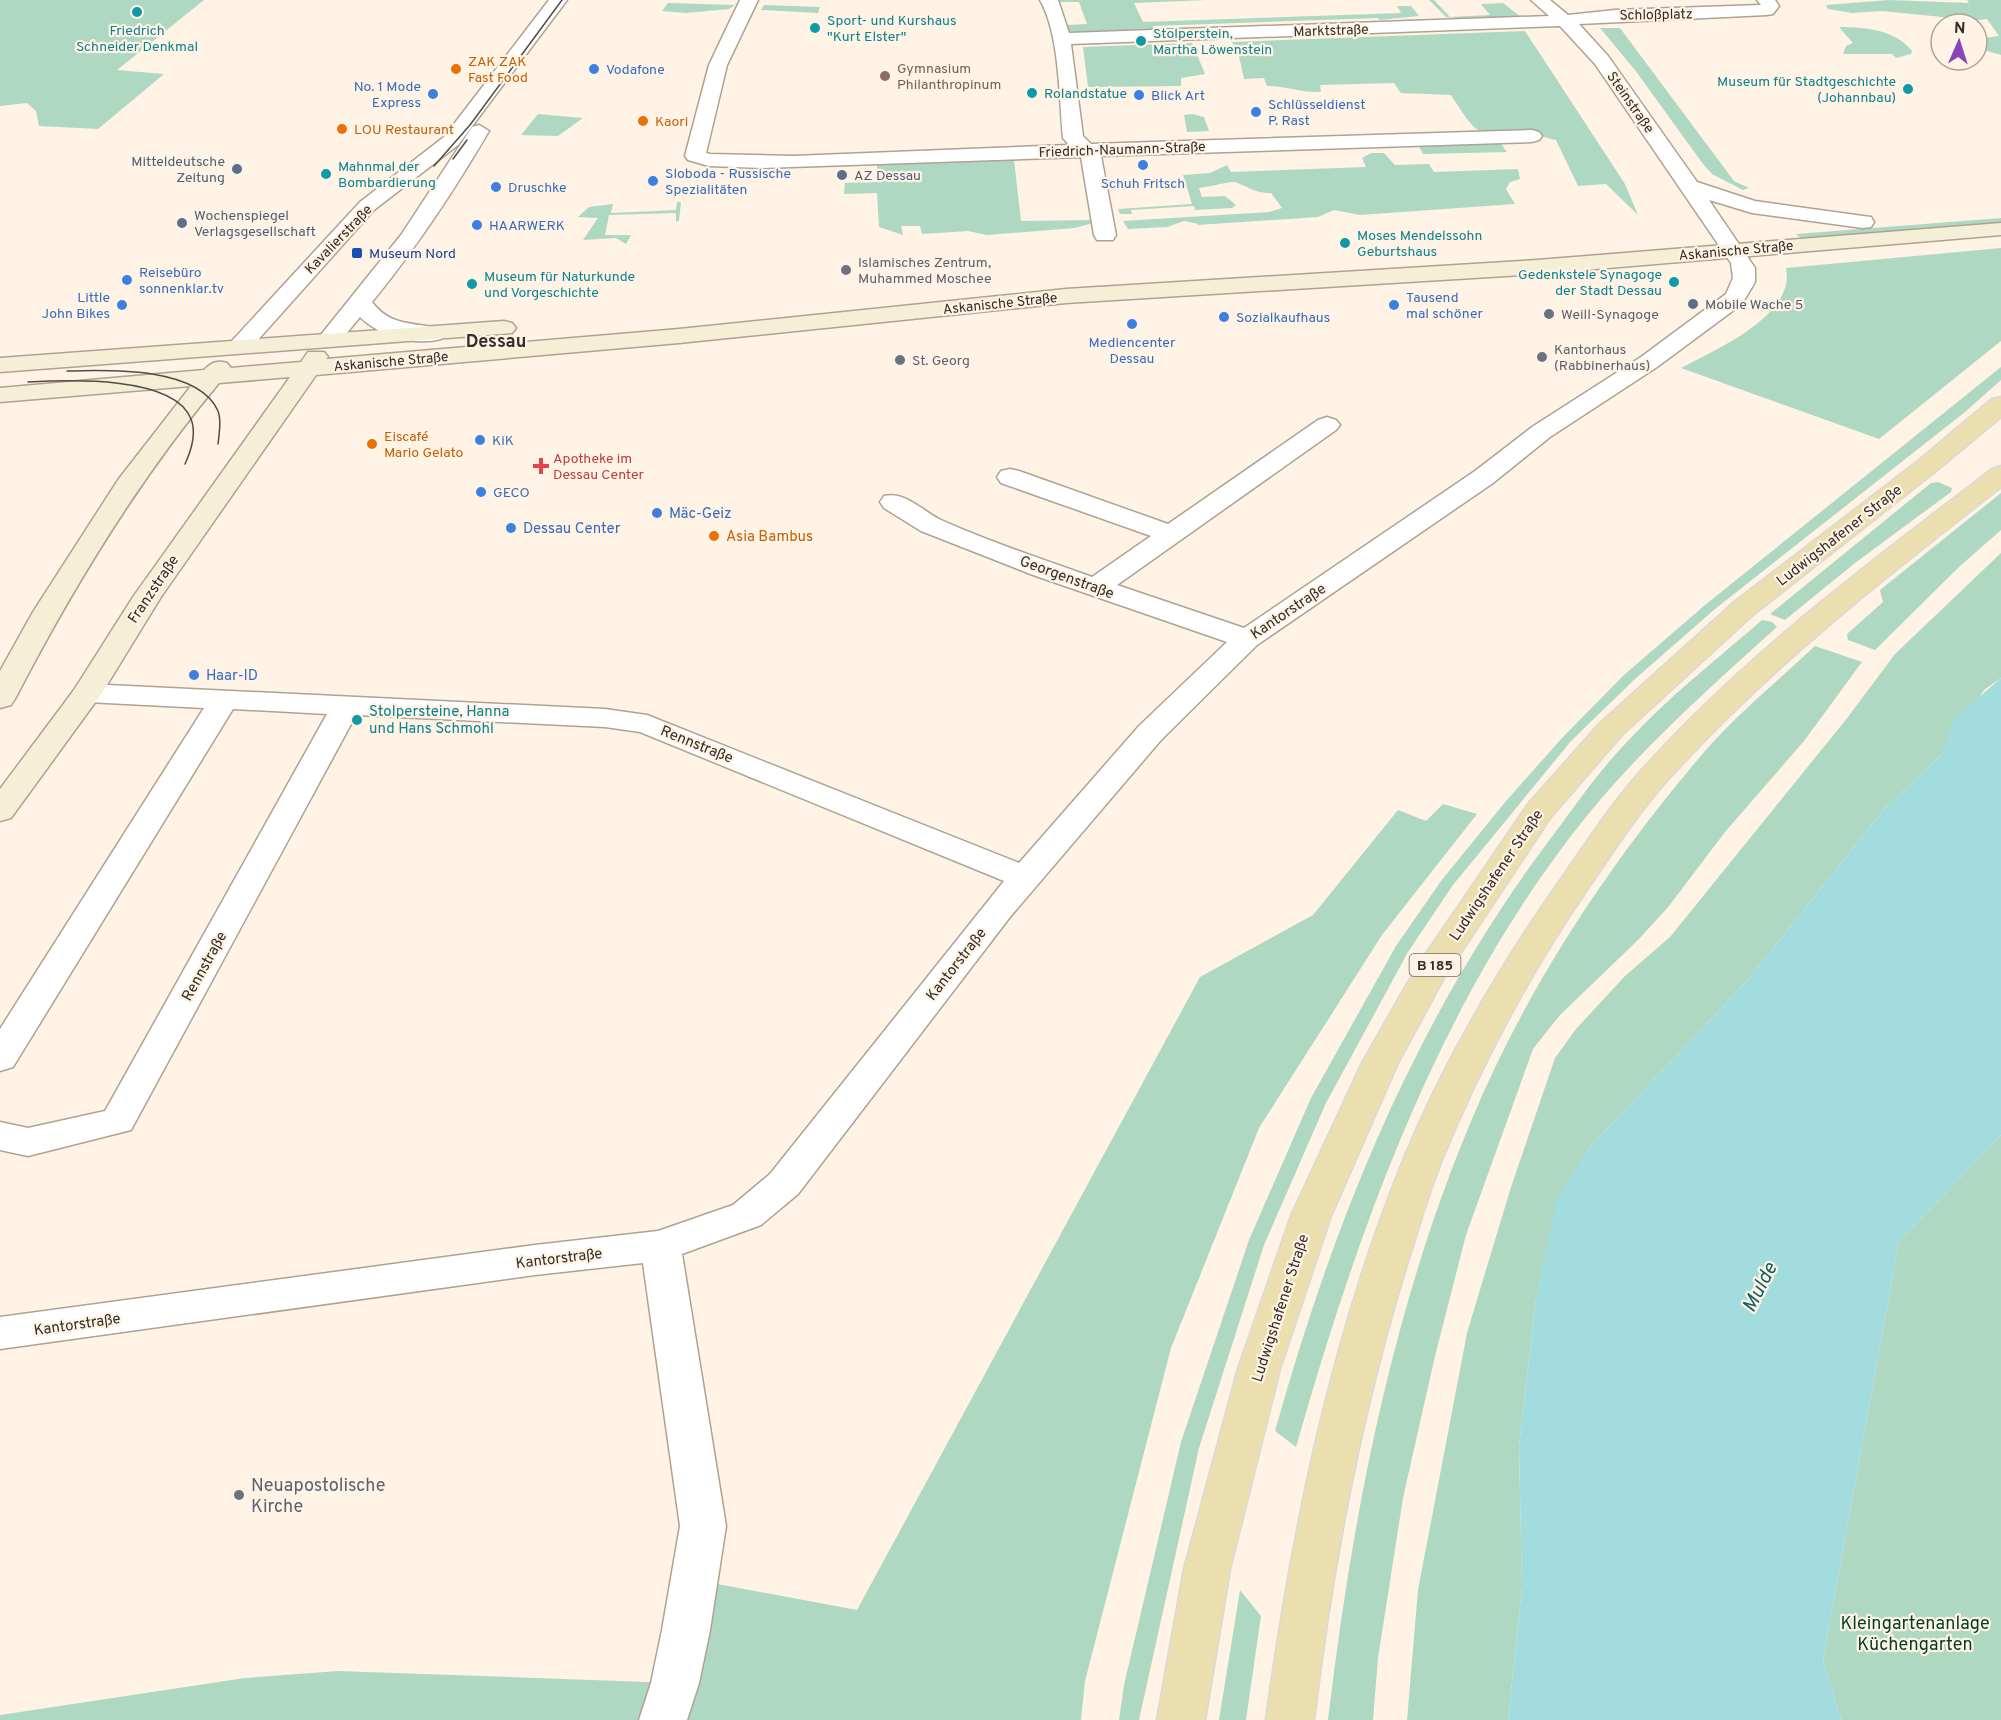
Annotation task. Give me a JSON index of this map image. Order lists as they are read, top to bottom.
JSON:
{
  "streets": {
    "main road": [
      "Askanische Straße",
      "Ludwigshafener Straße",
      "Franzstraße",
      "B 185"
    ],
    "street": [
      "Schloßplatz",
      "Marktstraße",
      "Steinstraße",
      "Friedrich-Naumann-Straße",
      "Kavalierstraße",
      "Georgenstraße",
      "Kantorstraße",
      "Rennstraße"
    ]
  },
  "crossings": [
    ["Schloßplatz", "Marktstraße"],
    ["Schloßplatz", "Steinstraße"],
    ["Marktstraße", "Steinstraße"],
    ["Steinstraße", "Askanische Straße"],
    ["Steinstraße", "Kantorstraße"],
    ["Kavalierstraße", "Askanische Straße"],
    ["Askanische Straße", "Franzstraße"],
    ["Askanische Straße", "Kantorstraße"],
    ["Georgenstraße", "Kantorstraße"],
    ["Franzstraße", "Rennstraße"],
    ["Kantorstraße", "Rennstraße"]
  ],
  "districts": ["Dessau"],
  "water": ["Mulde"],
  "parks": ["Kleingartenanlage Küchengarten"],
  "places": {
    "other": [
      "Friedrich Schneider Denkmal",
      "Sport- und Kurshaus \"Kurt Elster\"",
      "Stolperstein, Martha Löwenstein",
      "ZAK ZAK Fast Food",
      "Vodafone",
      "Gymnasium Philanthropinum",
      "Museum für Stadtgeschichte (Johannbau)",
      "Rolandstatue",
      "No. 1 Mode Express",
      "Blick Art",
      "Schlüsseldienst P. Rast",
      "Kaori",
      "LOU Restaurant",
      "Schuh Fritsch",
      "Mitteldeutsche Zeitung",
      "Mahnmal der Bombardierung",
      "AZ Dessau",
      "Sloboda - Russische Spezialitäten",
      "Druschke",
      "Wochenspiegel Verlagsgesellschaft",
      "HAARWERK",
      "Moses Mendelssohn Geburtshaus",
      "Islamisches Zentrum, Muhammed Moschee",
      "Reisebüro sonnenklar.tv",
      "Gedenkstele Synagoge der Stadt Dessau",
      "Museum für Naturkunde und Vorgeschichte",
      "Mobile Wache 5",
      "Little John Bikes",
      "Tausend mal schöner",
      "Weill-Synagoge",
      "Sozialkaufhaus",
      "Mediencenter Dessau",
      "Kantorhaus (Rabbinerhaus)",
      "St. Georg",
      "KiK",
      "Eiscafé Mario Gelato",
      "GECO",
      "Mäc-Geiz",
      "Dessau Center",
      "Asia Bambus",
      "Haar-ID",
      "Stolpersteine, Hanna und Hans Schmohl",
      "Neuapostolische Kirche"
    ],
    "transit": ["Museum Nord"],
    "health": ["Apotheke im Dessau Center"]
  },
  "north": "top"
}
